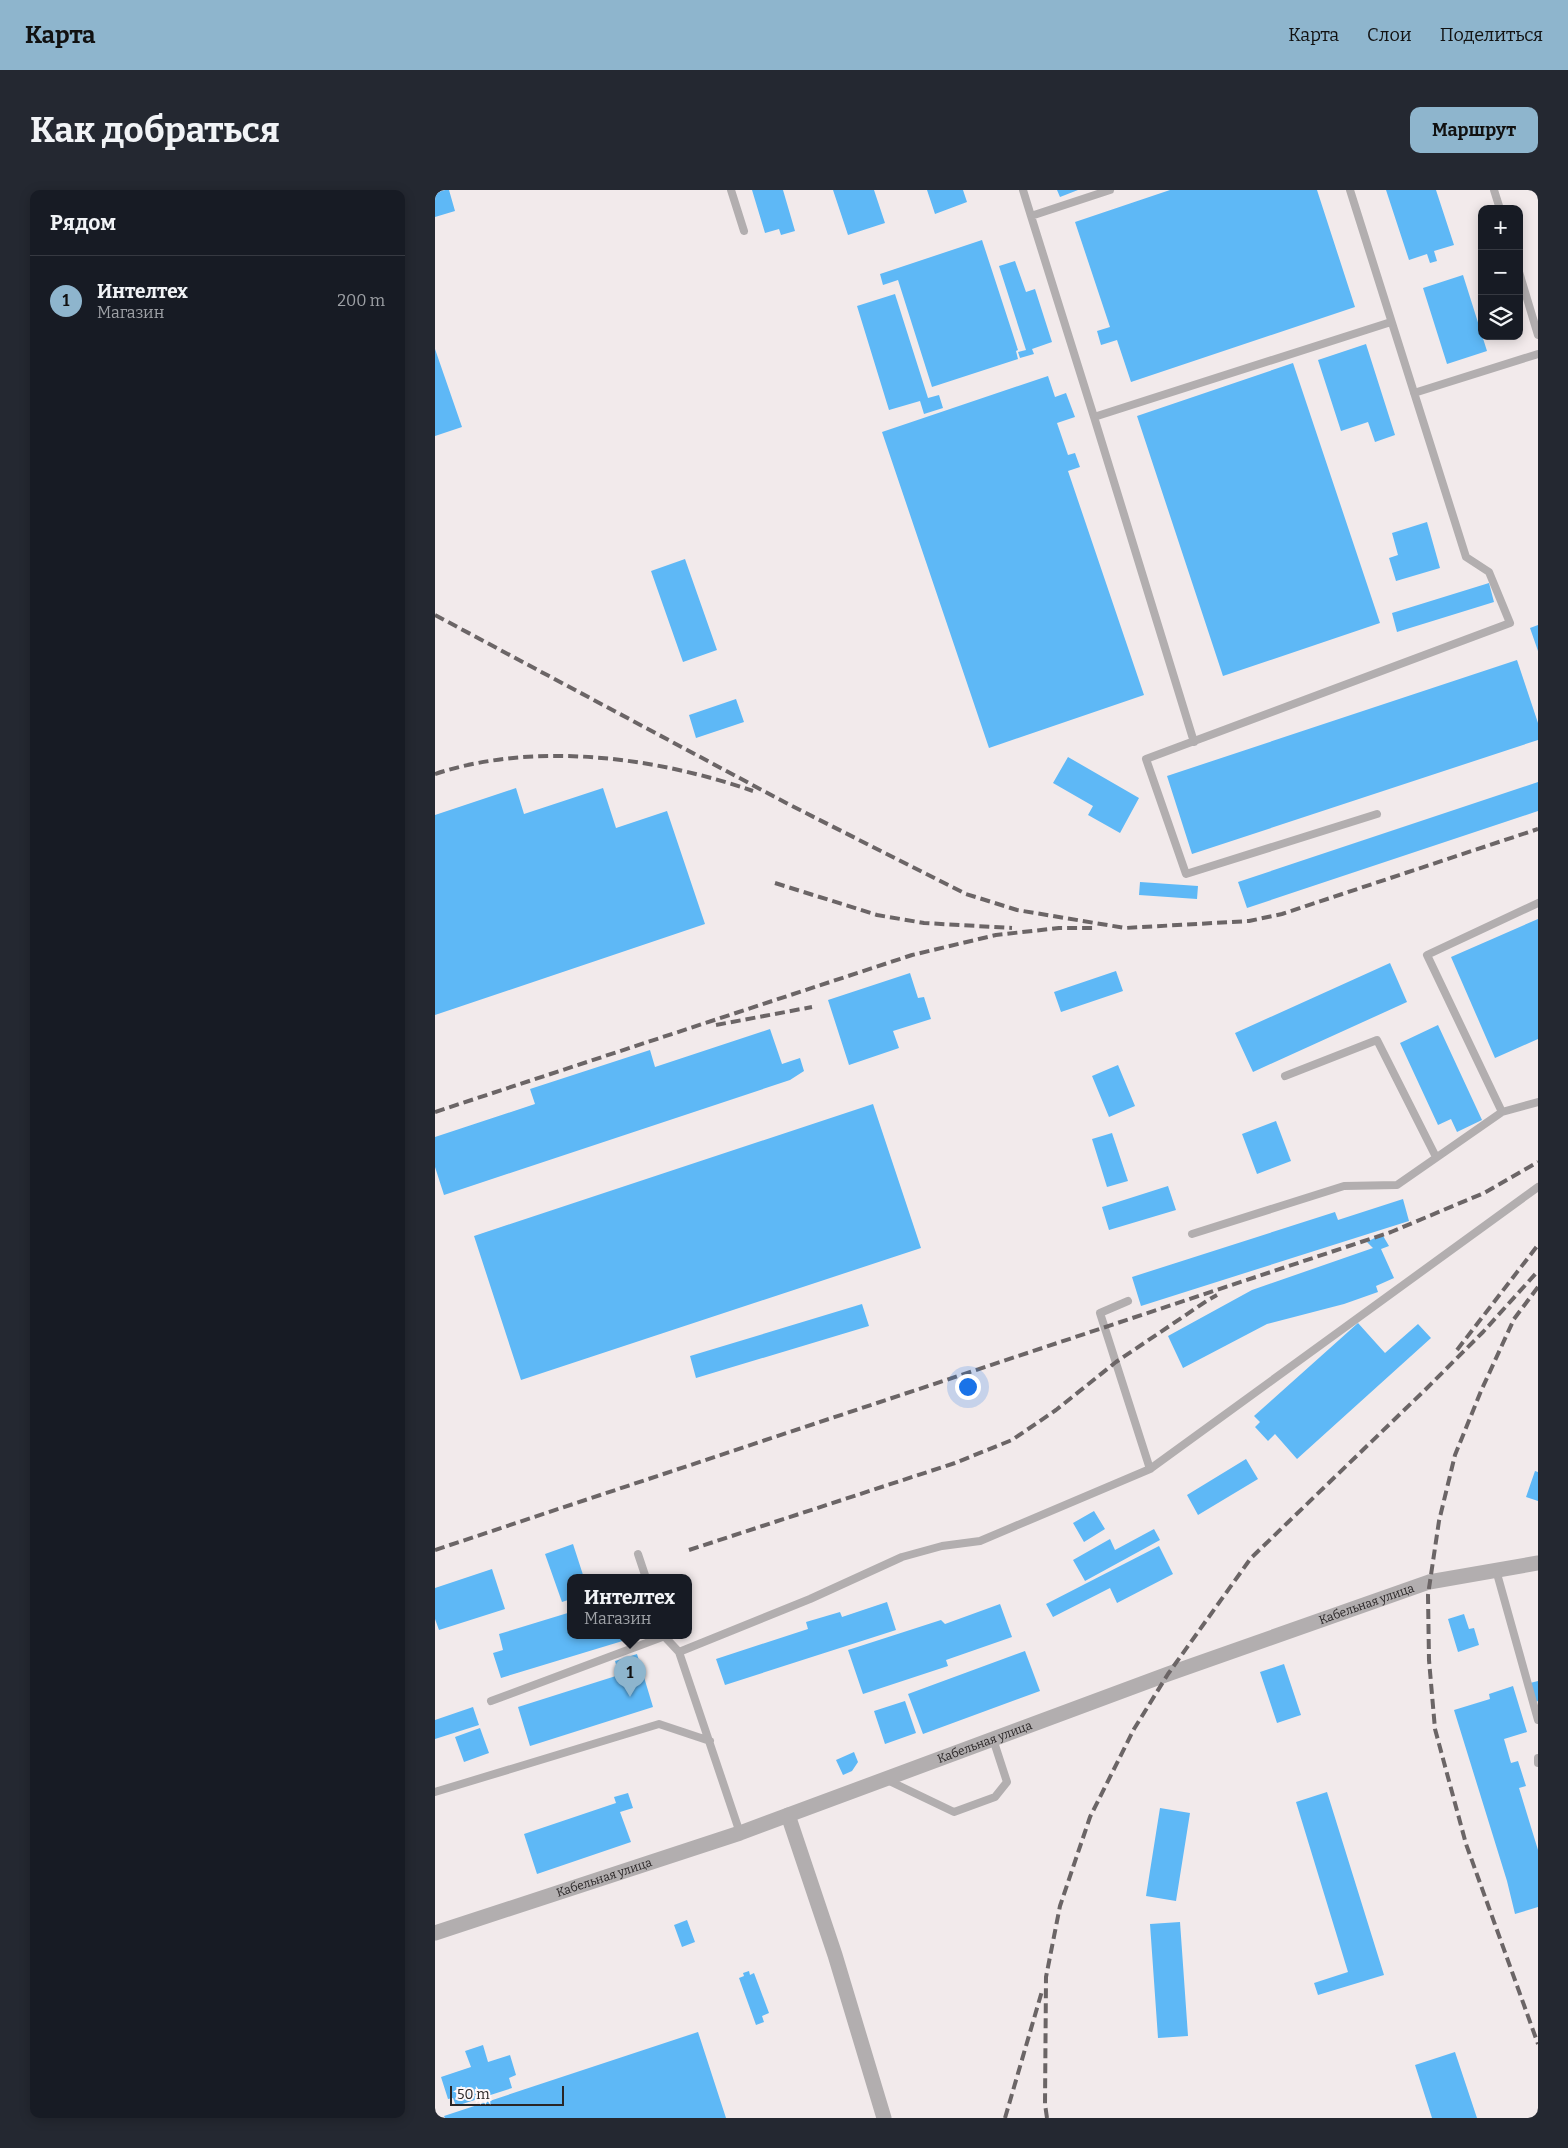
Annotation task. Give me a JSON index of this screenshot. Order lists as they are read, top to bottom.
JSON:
{
  "streets": {
    "street": ["Кабельная улица"]
  },
  "scale_bar": "50 m",
  "page": {
    "header": "Карта",
    "nav": ["Карта", "Слои", "Поделиться"],
    "buttons": "Маршрут",
    "title": "Как добраться",
    "heading": "Рядом",
    "map_buttons": ["+", "−"],
    "list": [
      {
        "mark": "1",
        "name": "Интелтех",
        "note": "Магазин",
        "value": "200 m"
      }
    ],
    "popup": ["Интелтех", "Магазин"],
    "pins": "1",
    "scale": "50 m"
  }
}
